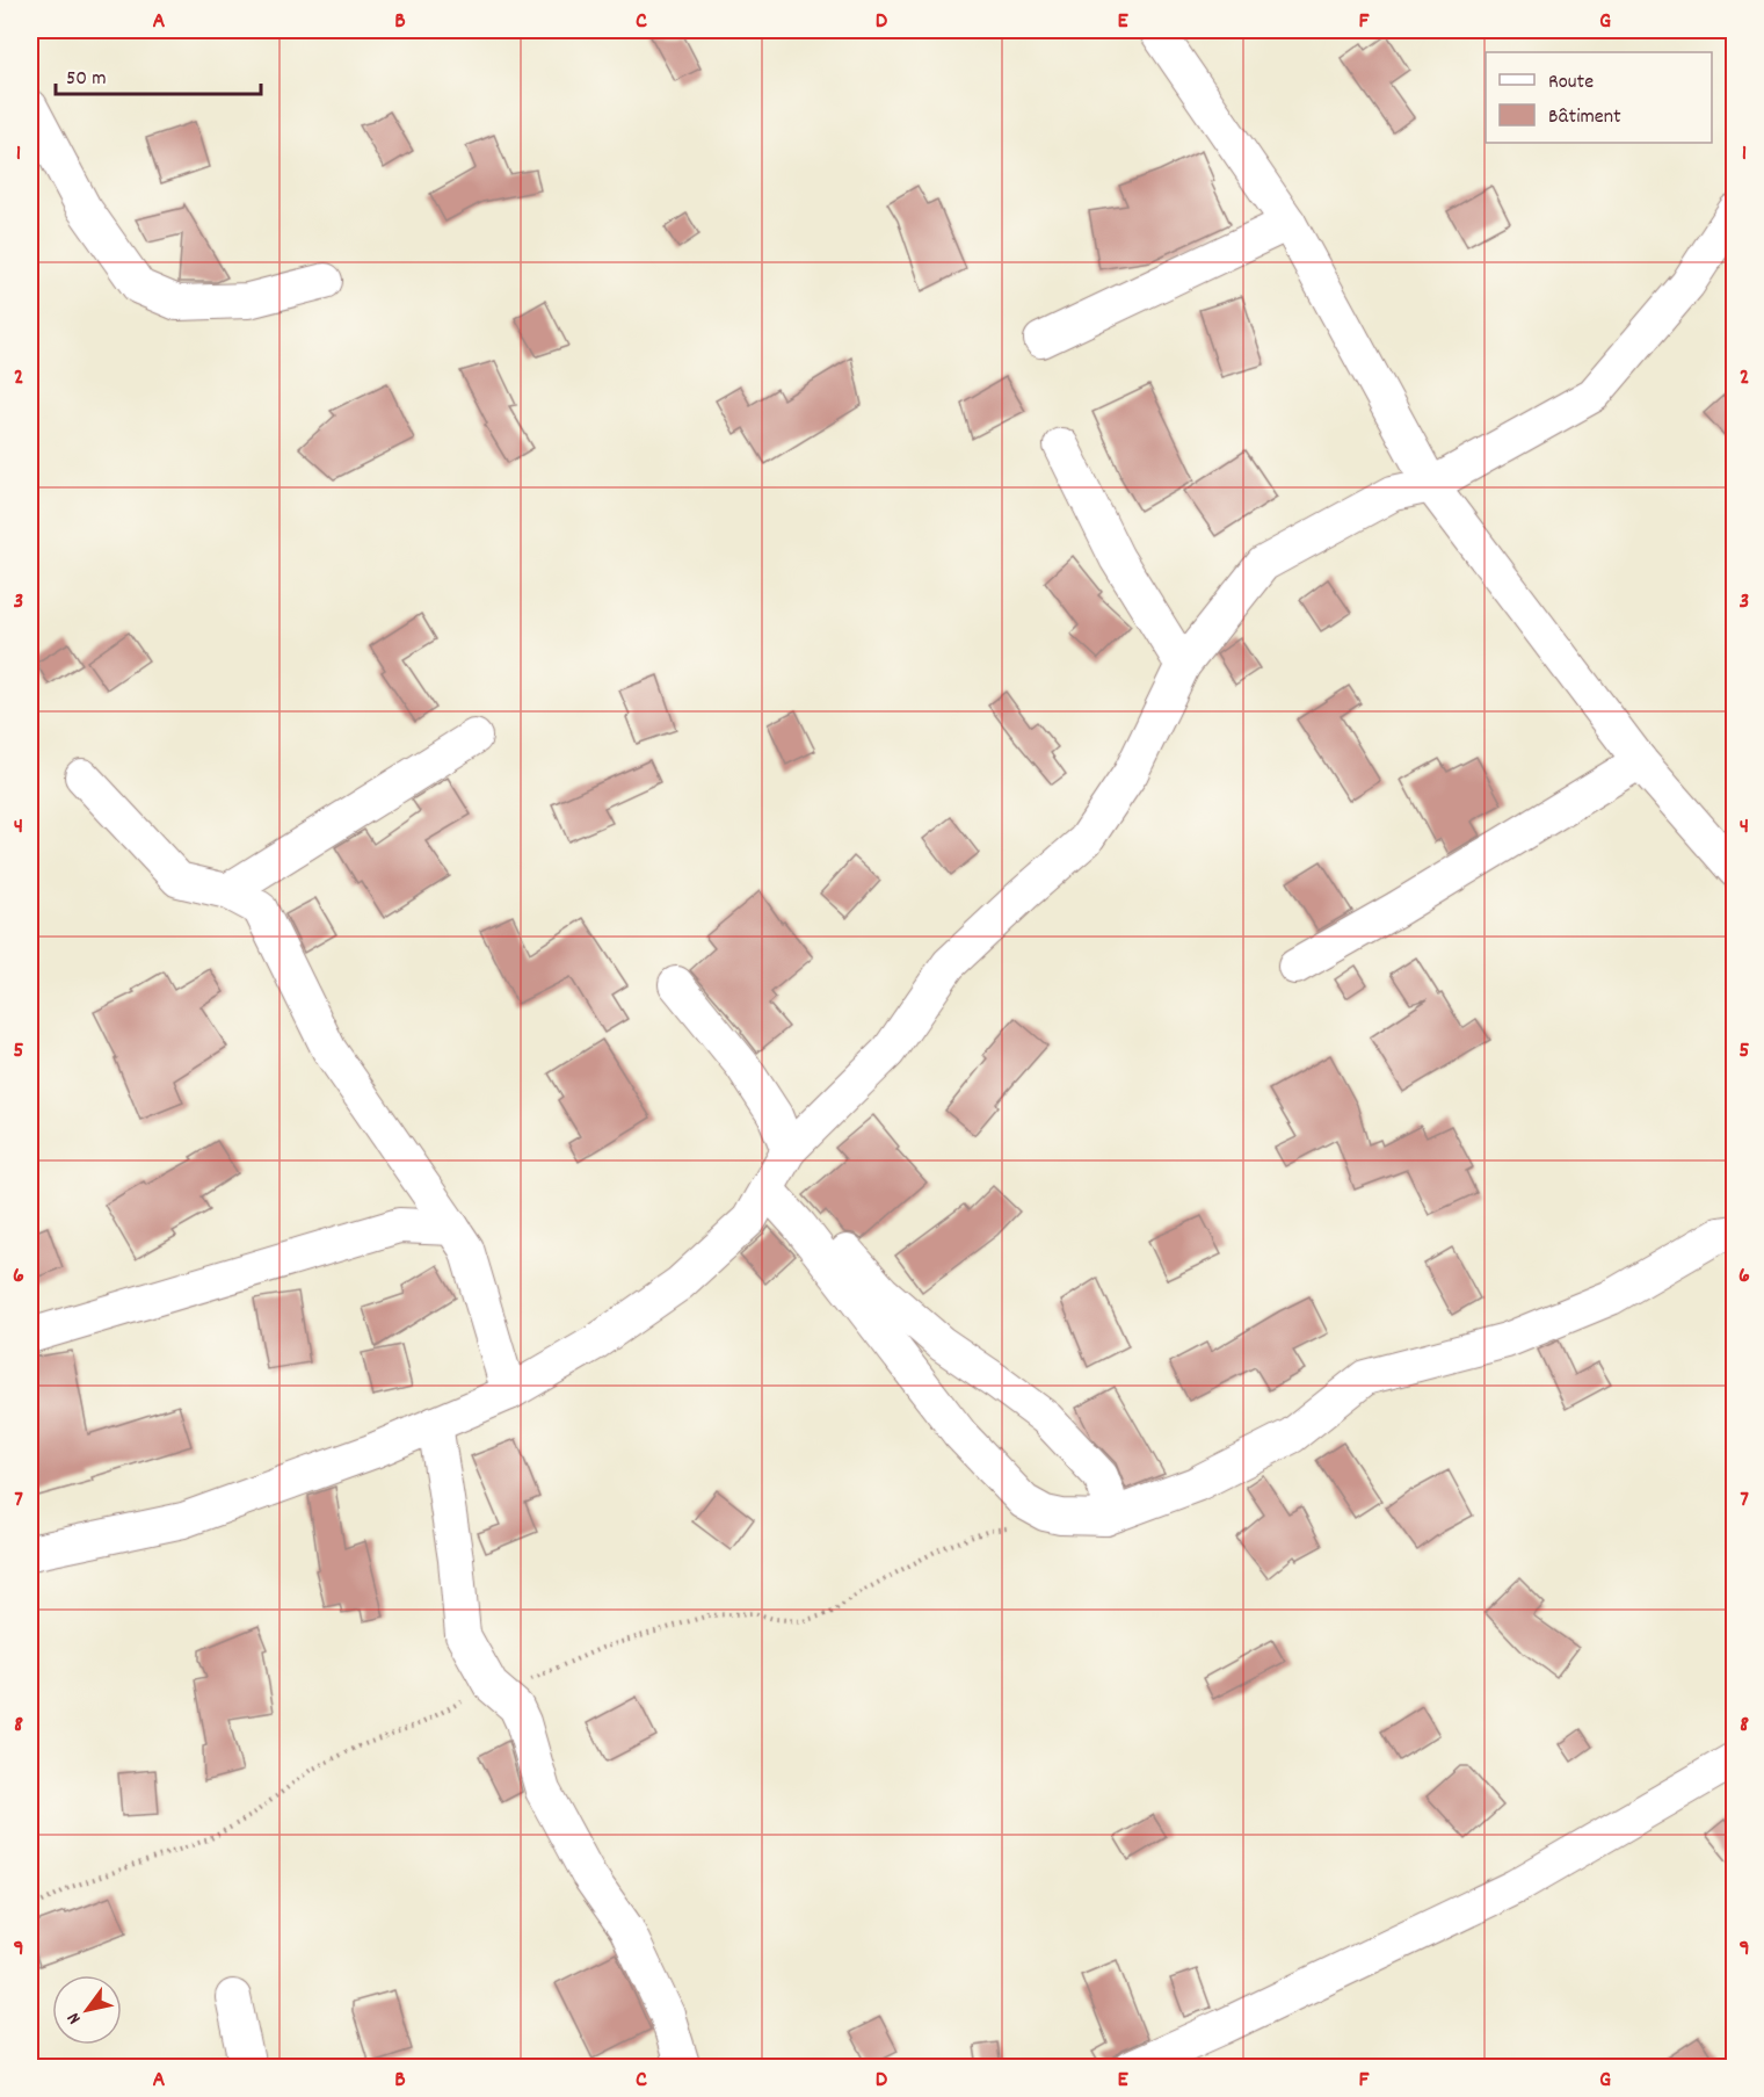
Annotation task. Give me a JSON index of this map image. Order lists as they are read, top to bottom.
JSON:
{
  "legend": ["Route", "Bâtiment"],
  "scale_bar": "50 m",
  "north": "bottom left",
  "grid": {
    "columns": [
      "A",
      "B",
      "C",
      "D",
      "E",
      "F",
      "G"
    ],
    "rows": [
      "1",
      "2",
      "3",
      "4",
      "5",
      "6",
      "7",
      "8",
      "9"
    ]
  }
}
